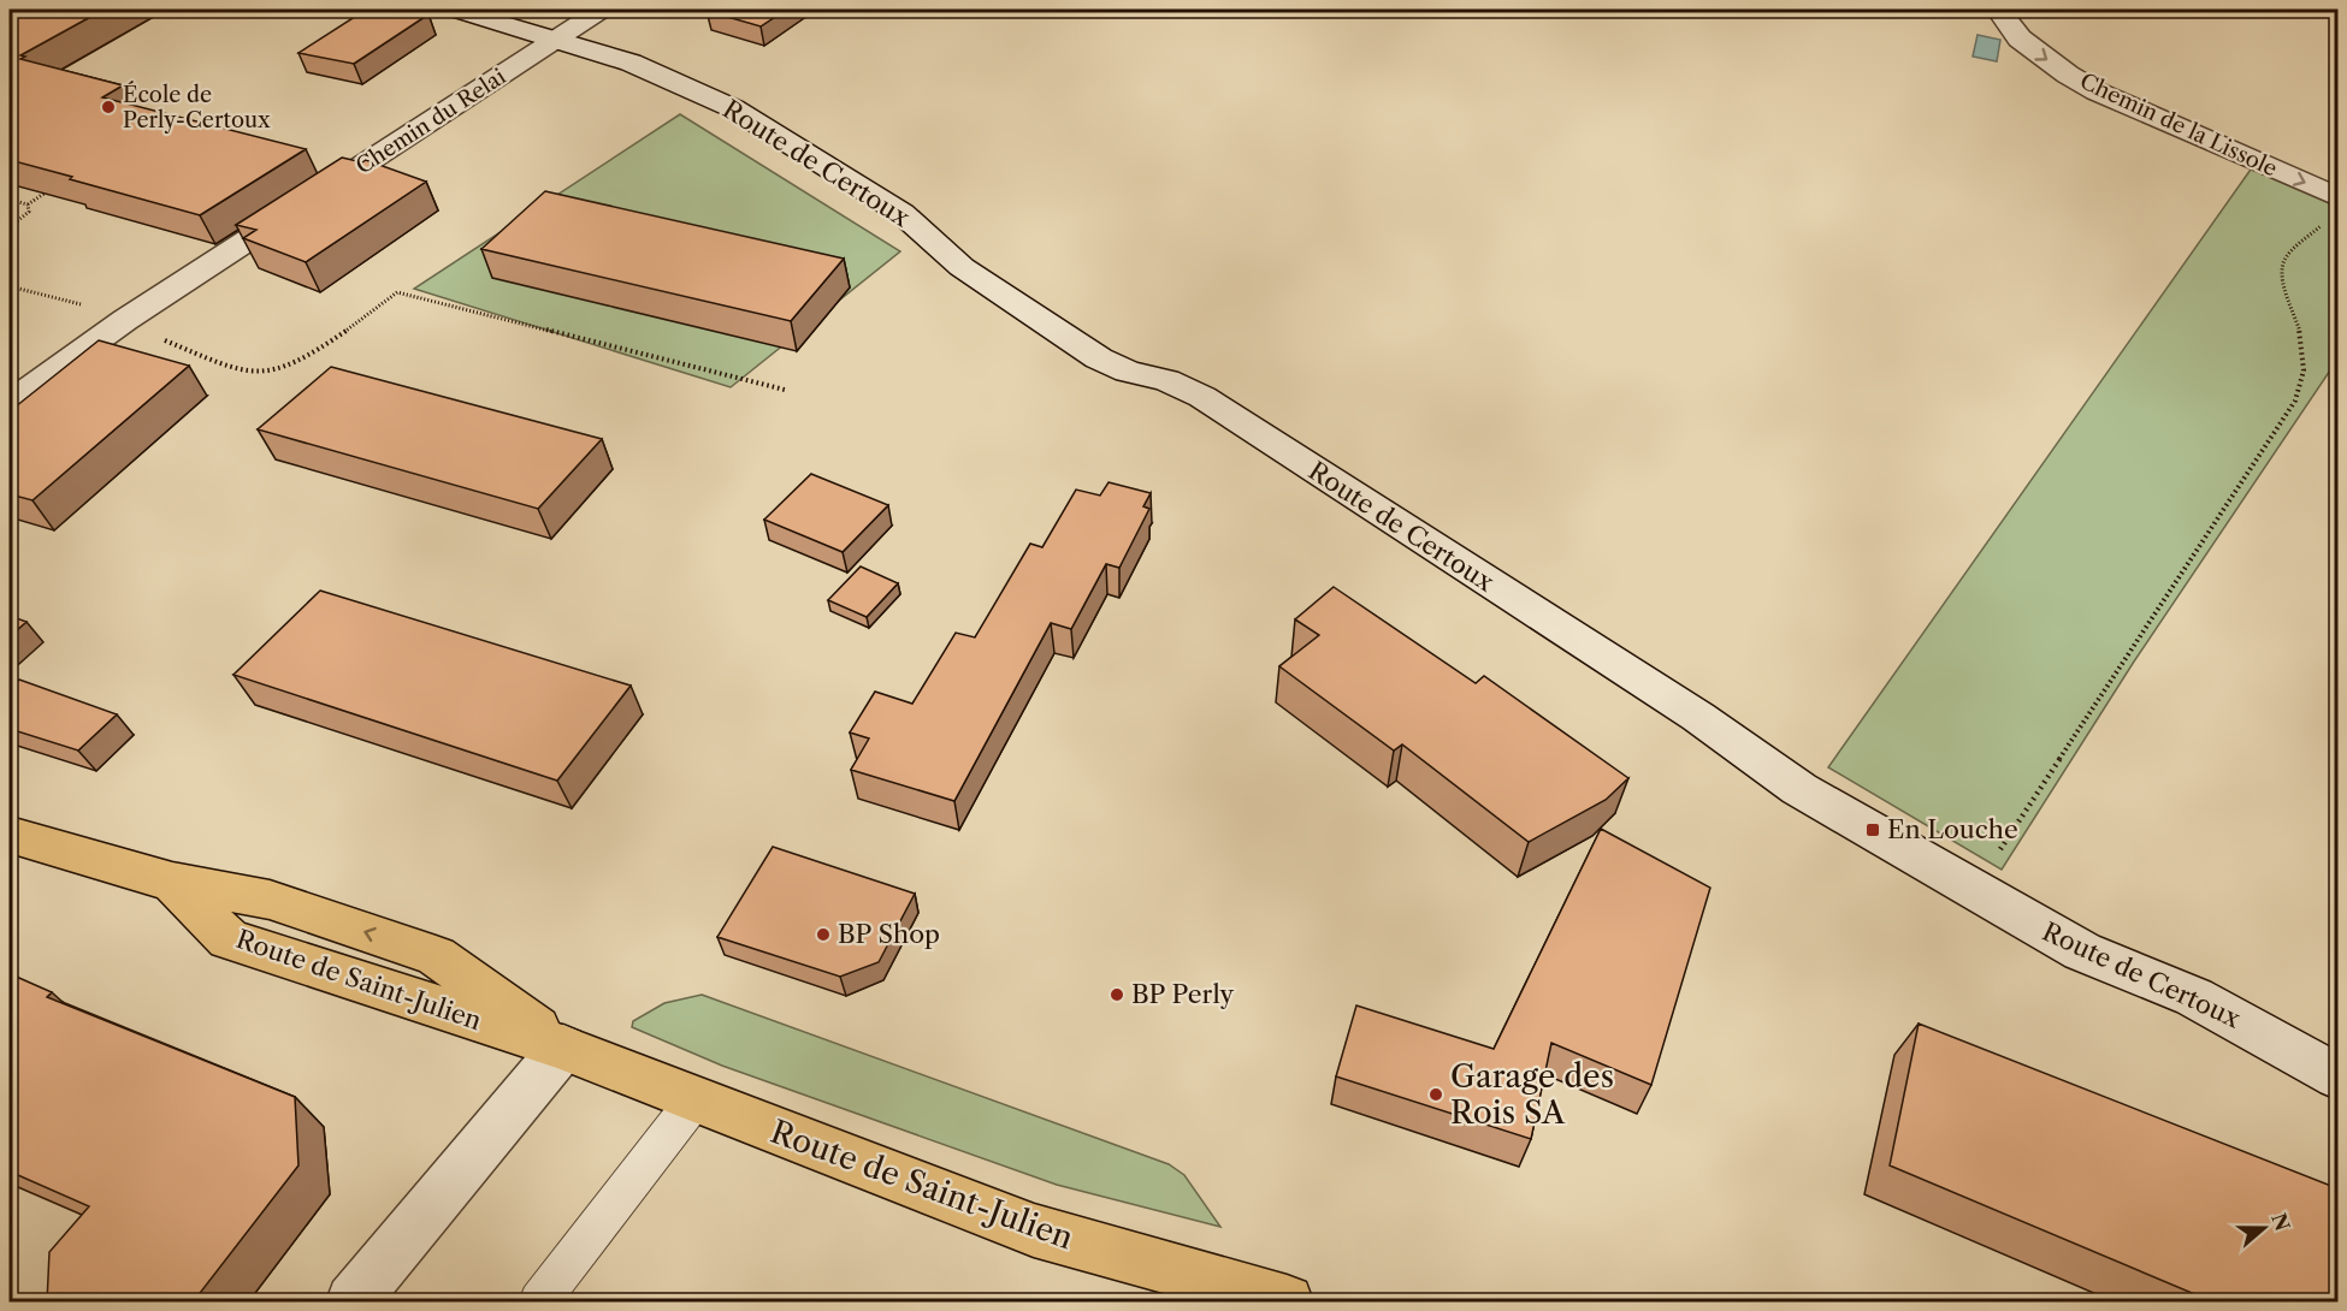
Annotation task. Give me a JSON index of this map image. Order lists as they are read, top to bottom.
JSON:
{
  "streets": {
    "main road": ["Route de Saint-Julien"],
    "street": ["Chemin du Relai", "Chemin de la Lissole", "Route de Certoux"]
  },
  "crossings": [
    ["Chemin du Relai", "Route de Certoux"]
  ],
  "one_way": ["Chemin de la Lissole"],
  "places": {
    "other": [
      "École de Perly-Certoux",
      "BP Shop",
      "BP Perly",
      "Garage des Rois SA"
    ],
    "transit": ["En Louche"]
  },
  "north": "right"
}
